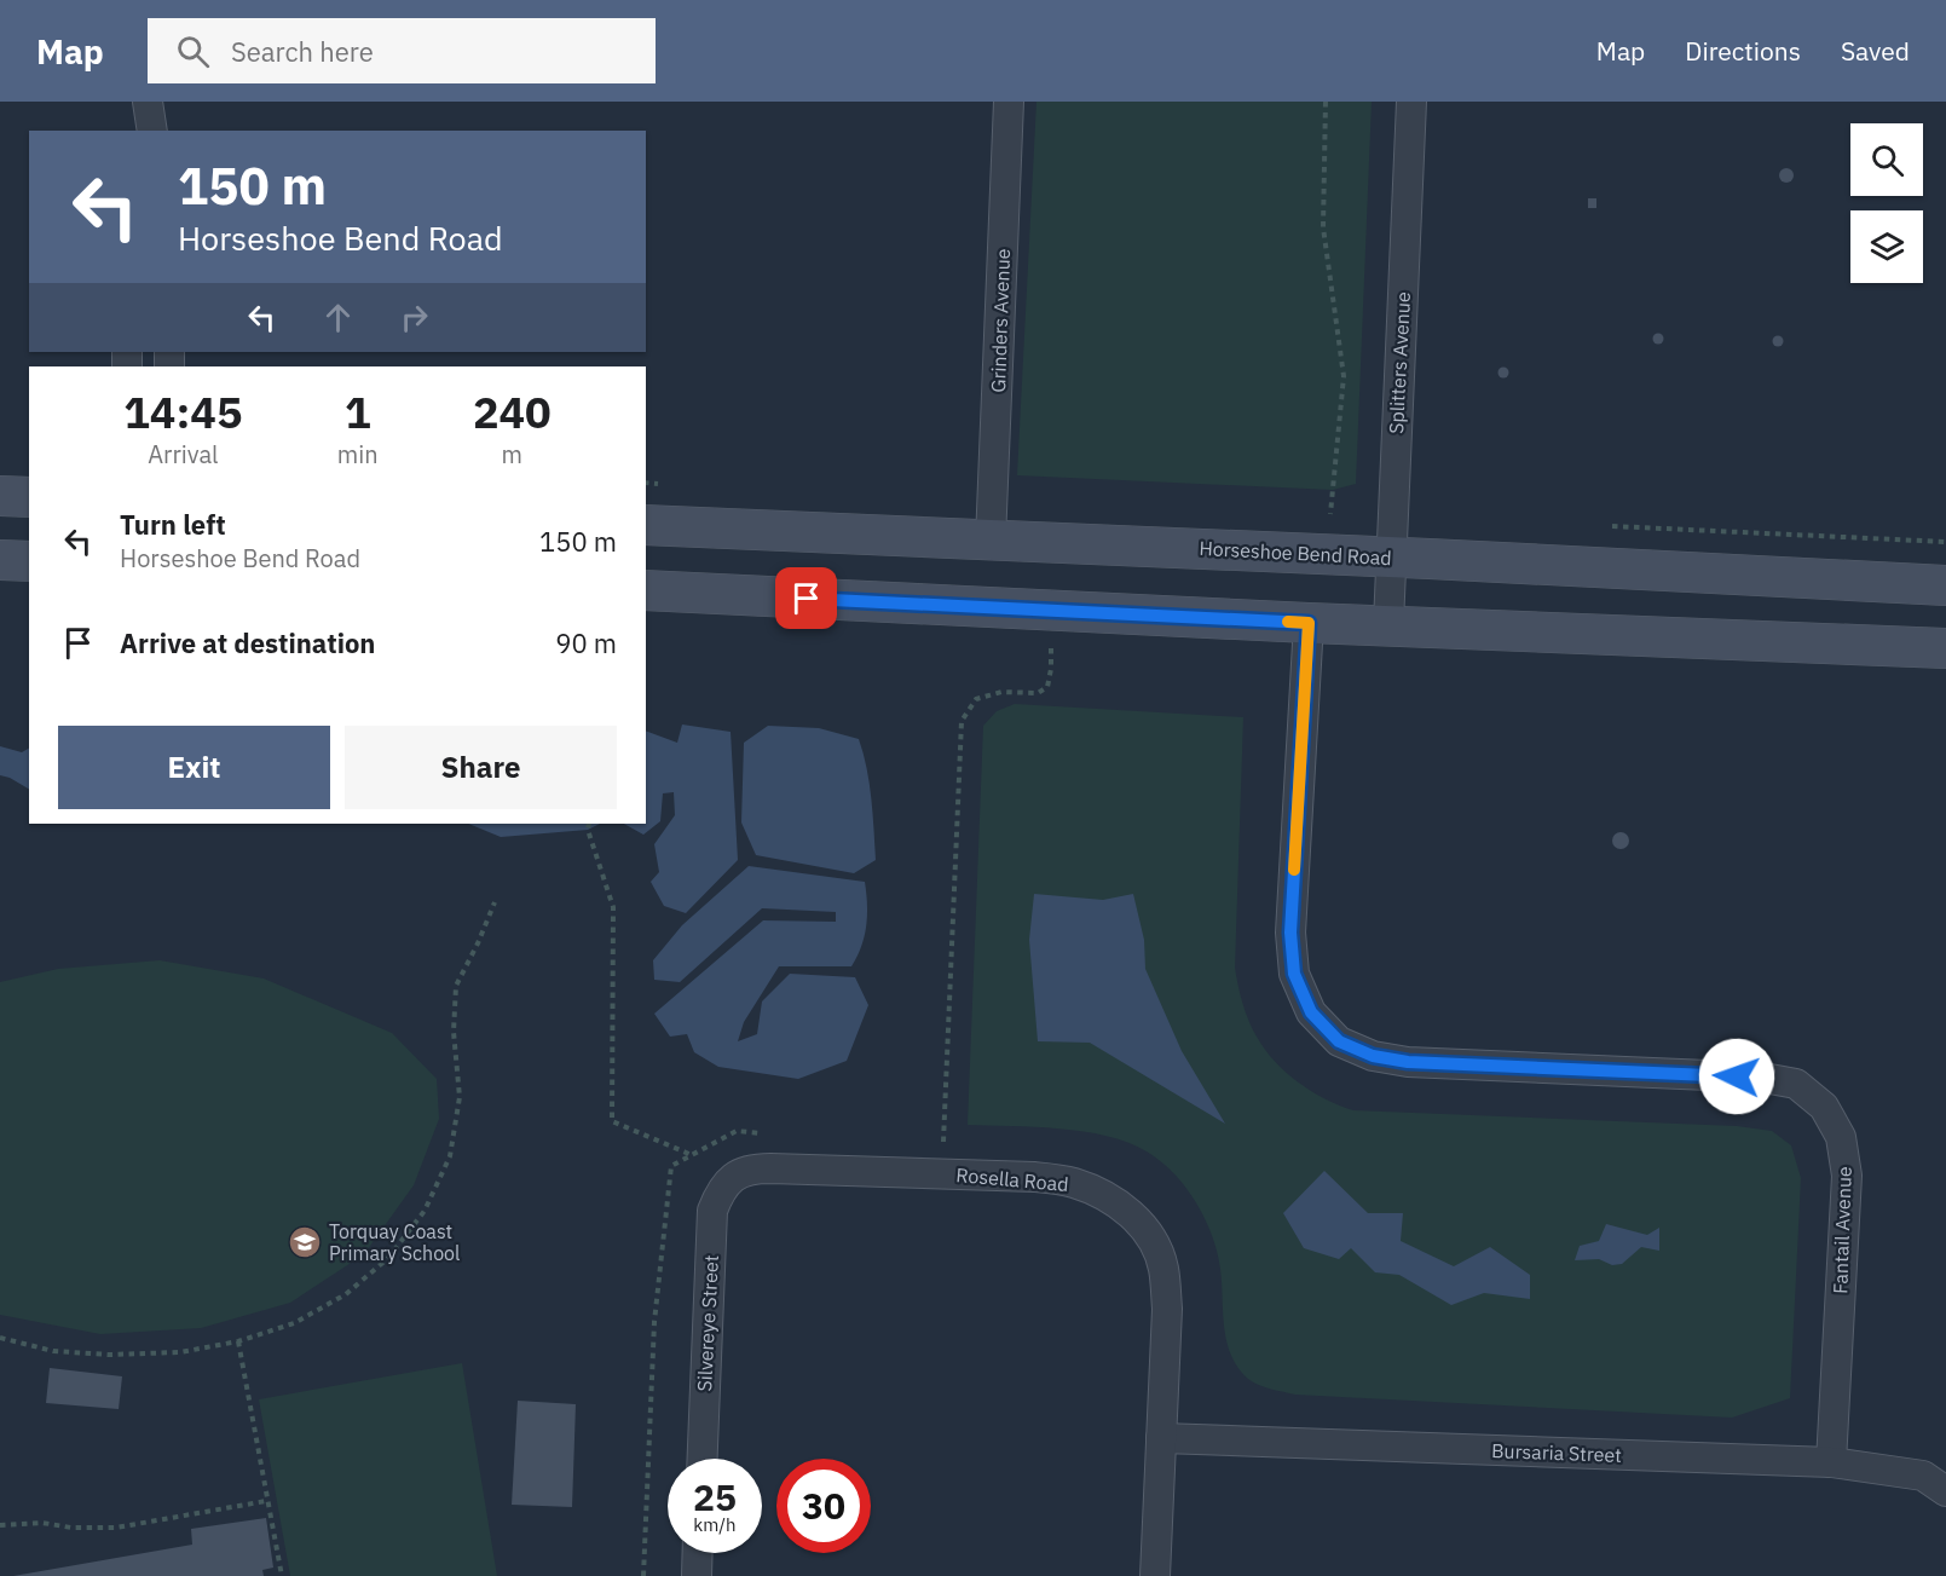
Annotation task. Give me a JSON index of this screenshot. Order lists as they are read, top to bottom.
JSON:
{
  "streets": {
    "street": [
      "Grinders Avenue",
      "Splitters Avenue",
      "Horseshoe Bend Road",
      "Rosella Road",
      "Fantail Avenue",
      "Silvereye Street",
      "Bursaria Street"
    ]
  },
  "crossings": [
    ["Grinders Avenue", "Horseshoe Bend Road"],
    ["Splitters Avenue", "Horseshoe Bend Road"],
    ["Rosella Road", "Silvereye Street"],
    ["Rosella Road", "Bursaria Street"],
    ["Fantail Avenue", "Bursaria Street"]
  ],
  "places": {
    "school or university": ["Torquay Coast Primary School"]
  },
  "page": {
    "header": "Map",
    "search": "Search here",
    "nav": ["Map", "Directions", "Saved"],
    "turn": ["150 m", "Horseshoe Bend Road"],
    "eta": [
      "14:45",
      "Arrival",
      "1",
      "min",
      "240",
      "m"
    ],
    "list": [
      {
        "name": "Turn left",
        "note": "Horseshoe Bend Road",
        "value": "150 m"
      },
      {
        "name": "Arrive at destination",
        "value": "90 m"
      }
    ],
    "buttons": ["Exit", "Share"],
    "speed": "25 km/h",
    "limit": "30"
  }
}
